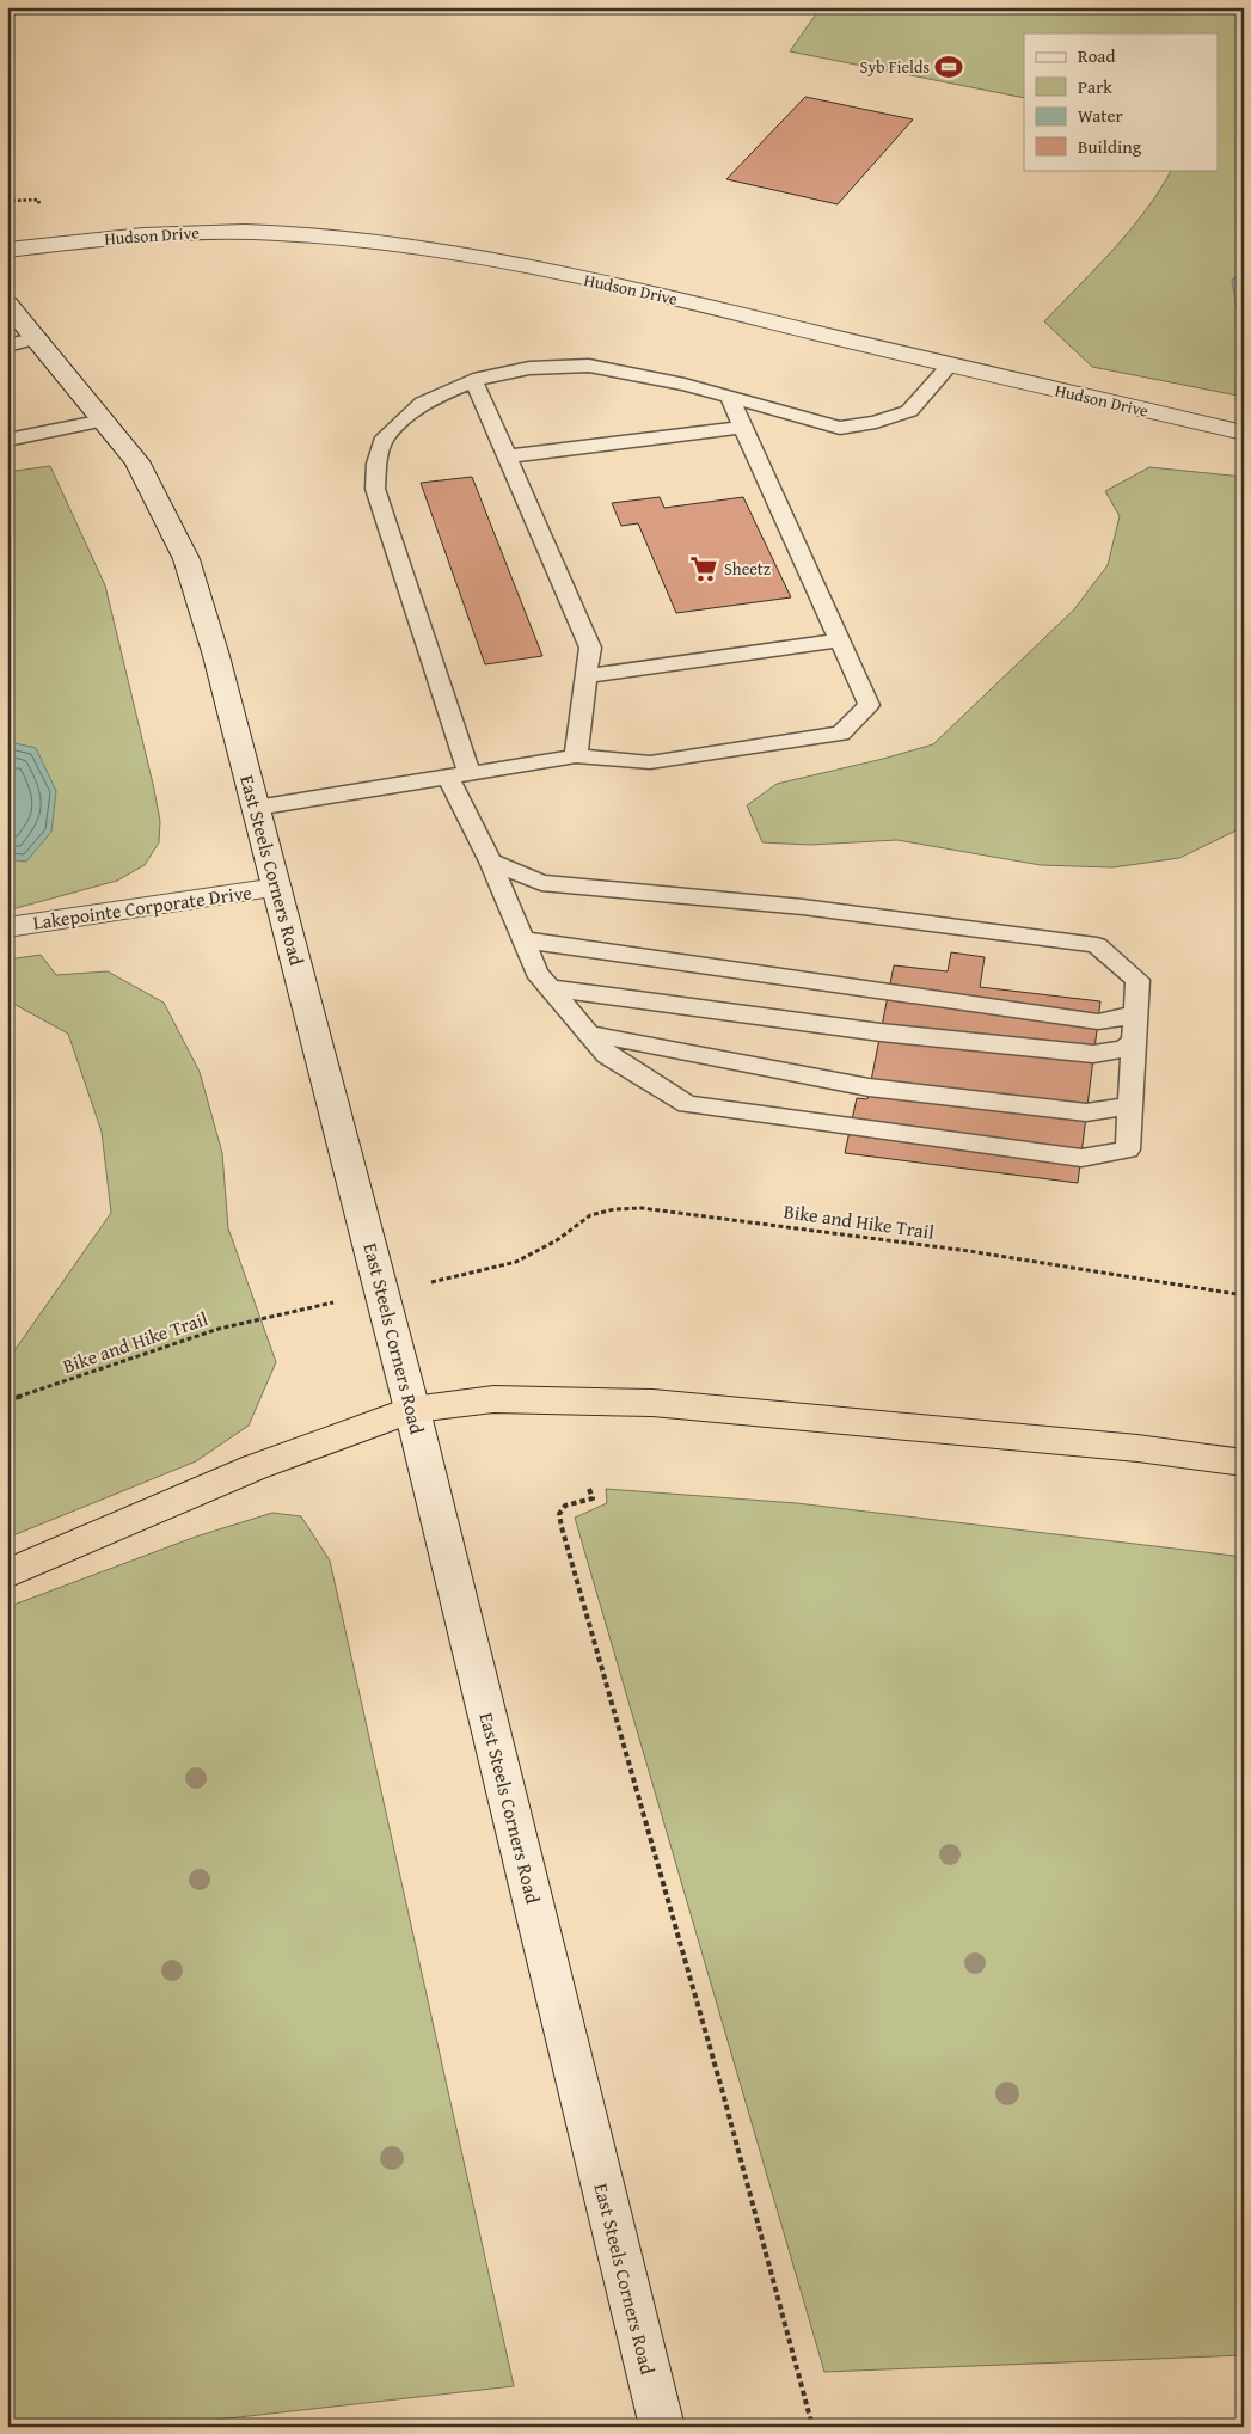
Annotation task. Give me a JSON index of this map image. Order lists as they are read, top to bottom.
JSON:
{
  "streets": {
    "main road": ["Hudson Drive", "East Steels Corners Road", "Lakepointe Corporate Drive"],
    "path": ["Bike and Hike Trail"]
  },
  "crossings": [
    ["East Steels Corners Road", "Lakepointe Corporate Drive"]
  ],
  "places": {
    "sports": ["Syb Fields"],
    "supermarket": ["Sheetz"]
  },
  "legend": [
    "Road",
    "Park",
    "Water",
    "Building"
  ]
}
